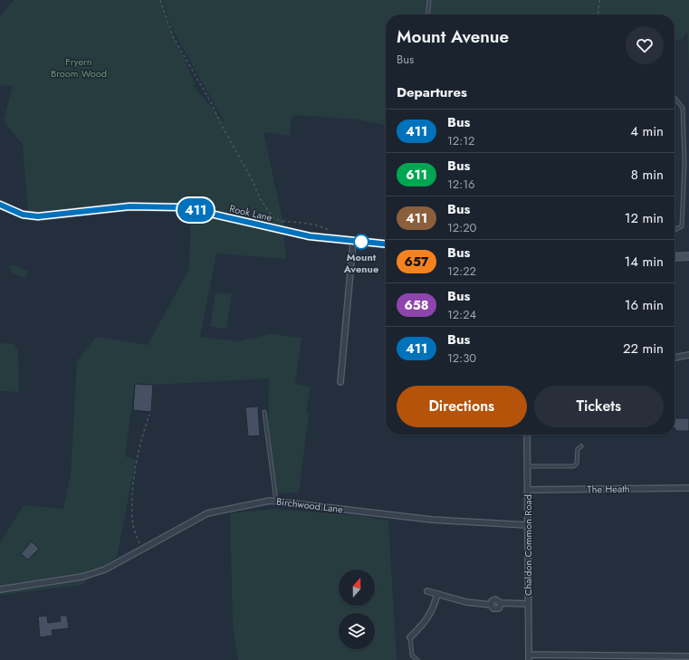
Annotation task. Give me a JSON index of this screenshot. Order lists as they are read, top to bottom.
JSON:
{
  "streets": {
    "main road": ["Rook Lane"],
    "street": ["The Heath", "Birchwood Lane", "Chaldon Common Road"]
  },
  "crossings": [
    ["The Heath", "Chaldon Common Road"],
    ["Birchwood Lane", "Chaldon Common Road"]
  ],
  "parks": ["Fryern Broom Wood"],
  "places": ["Mount Avenue"],
  "lines": ["bus line 411"],
  "north": "top",
  "page": {
    "on_map": "411",
    "heading": [
      ["Mount Avenue", "Bus"],
      "Departures"
    ],
    "list": [
      {
        "mark": "411",
        "name": "Bus",
        "note": "12:12",
        "value": "4 min"
      },
      {
        "mark": "611",
        "name": "Bus",
        "note": "12:16",
        "value": "8 min"
      },
      {
        "mark": "411",
        "name": "Bus",
        "note": "12:20",
        "value": "12 min"
      },
      {
        "mark": "657",
        "name": "Bus",
        "note": "12:22",
        "value": "14 min"
      },
      {
        "mark": "658",
        "name": "Bus",
        "note": "12:24",
        "value": "16 min"
      },
      {
        "mark": "411",
        "name": "Bus",
        "note": "12:30",
        "value": "22 min"
      }
    ],
    "buttons": ["Directions", "Tickets"]
  }
}
